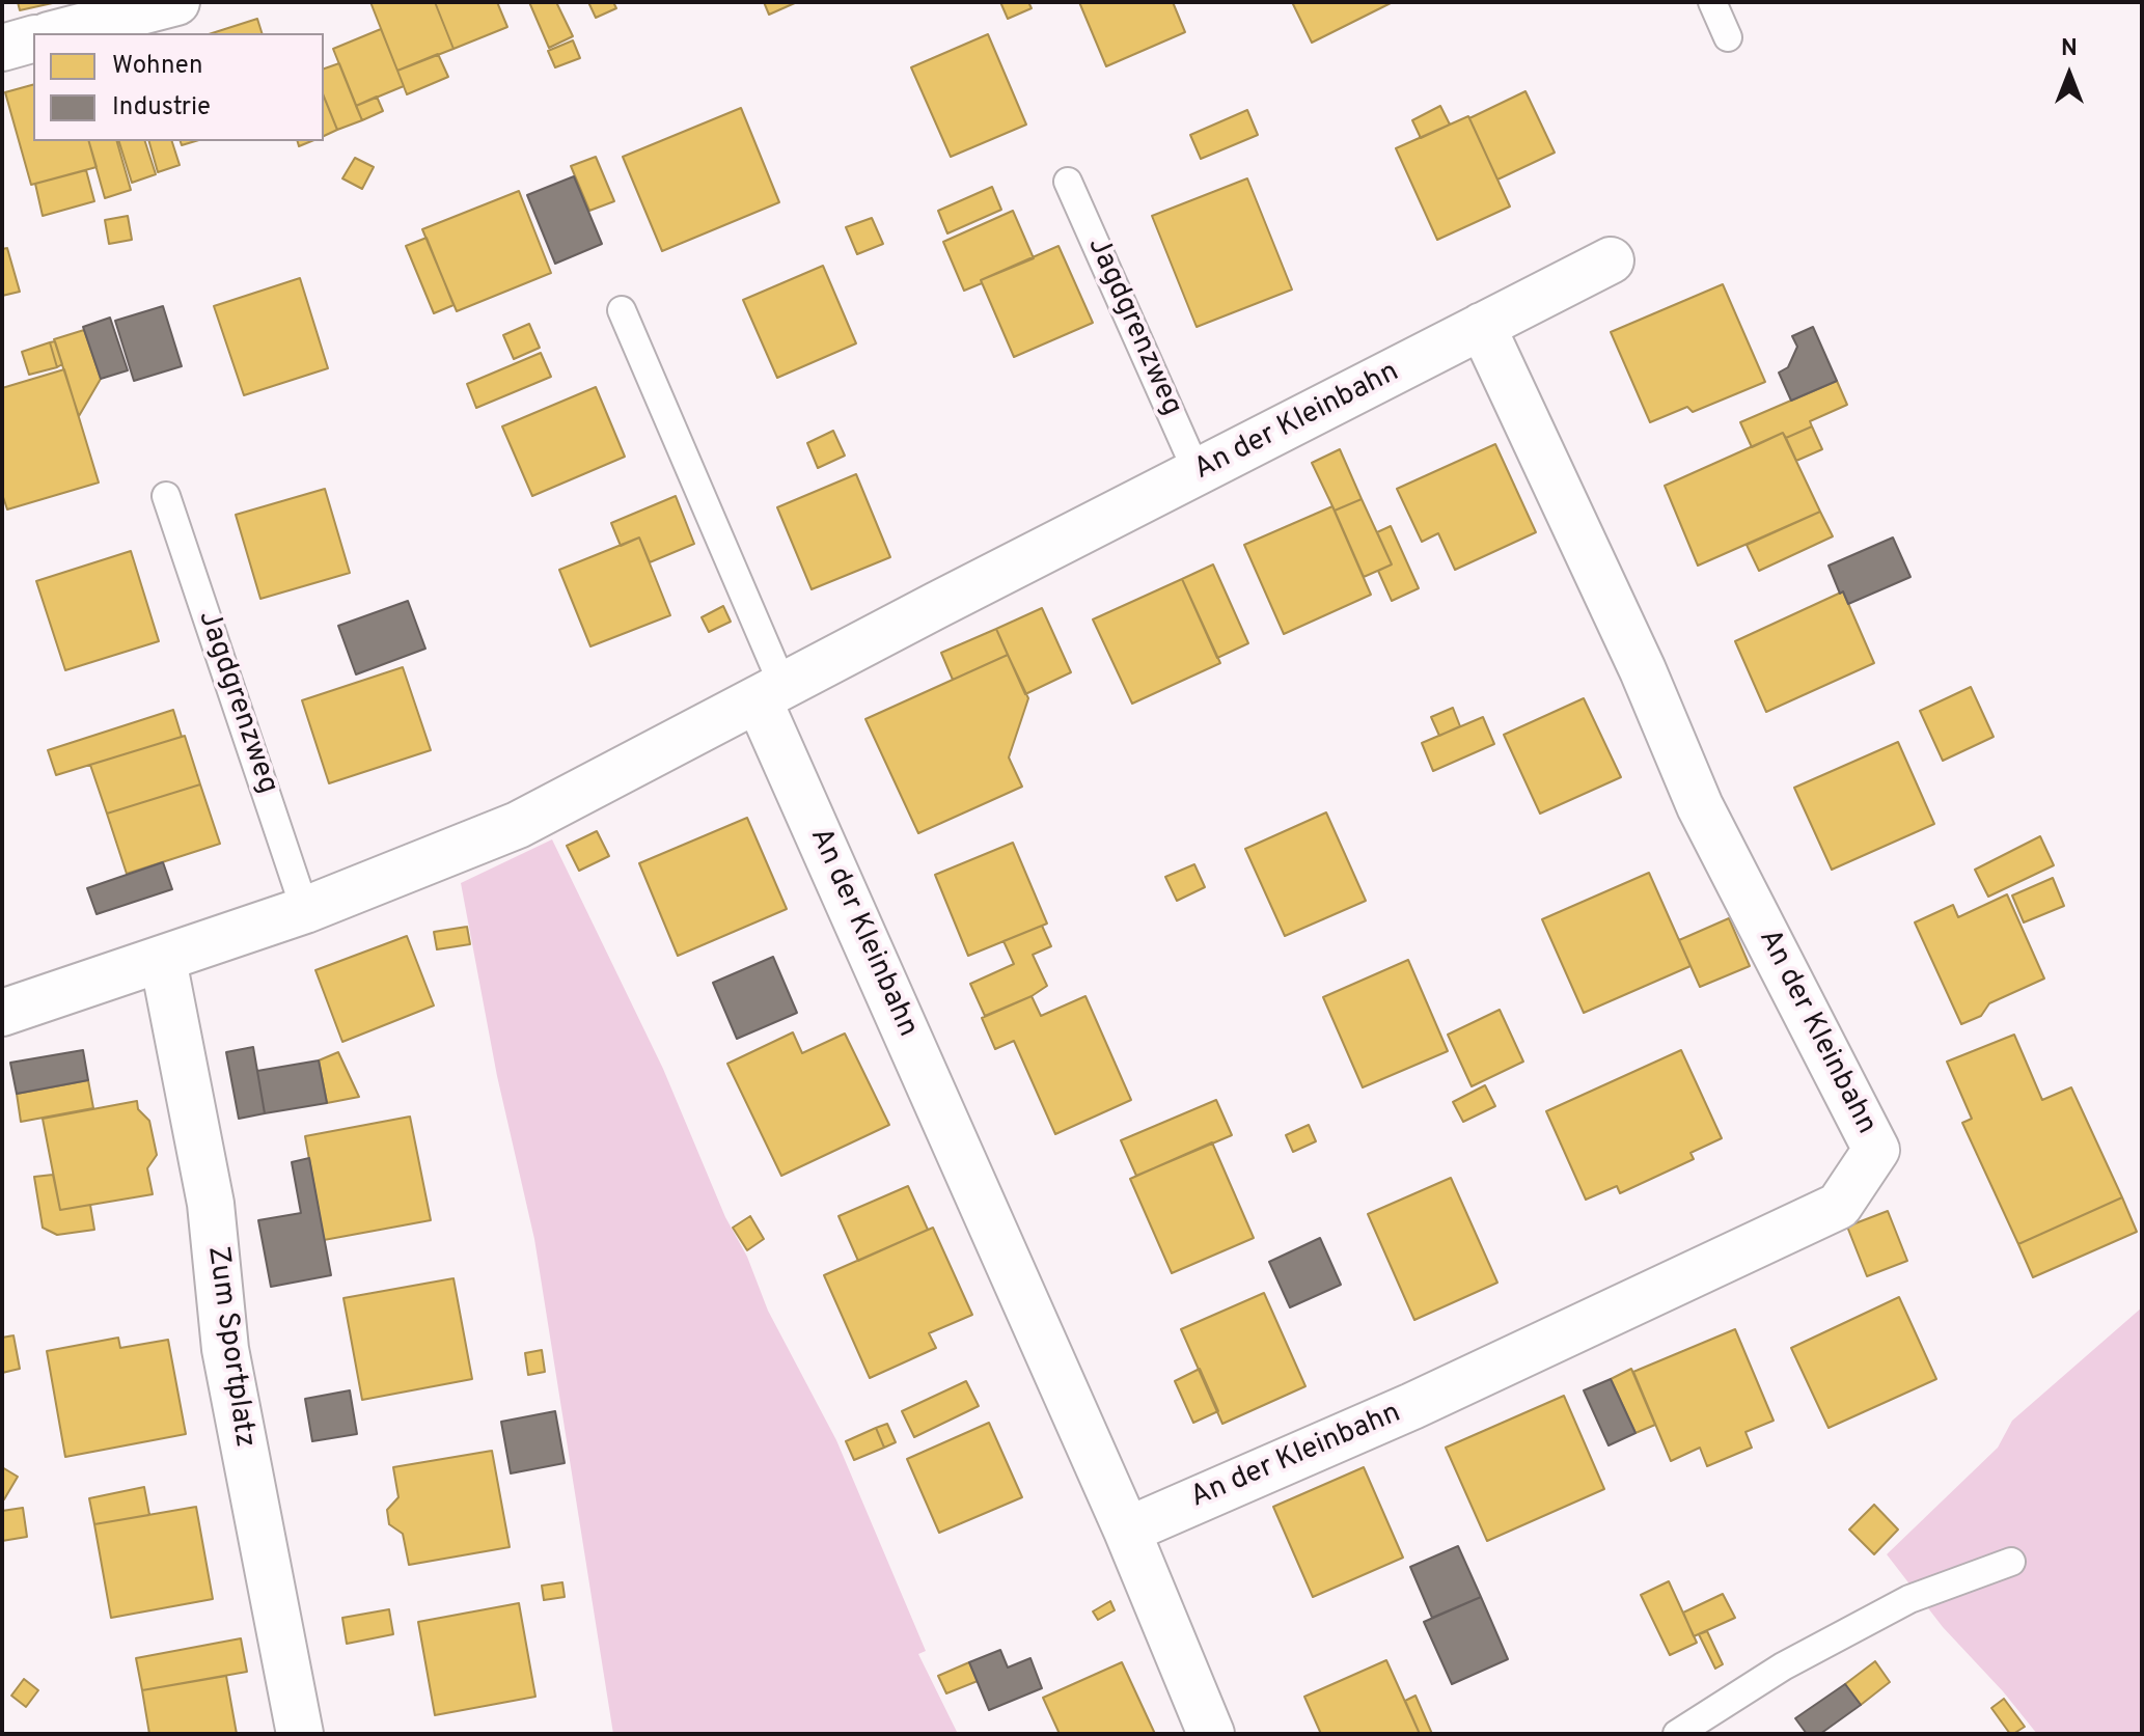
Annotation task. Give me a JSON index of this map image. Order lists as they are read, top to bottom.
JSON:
{
  "streets": {
    "street": ["An der Kleinbahn", "Zum Sportplatz"],
    "lane": ["Jagdgrenzweg"]
  },
  "crossings": [
    ["Jagdgrenzweg", "An der Kleinbahn"]
  ],
  "legend": ["Wohnen", "Industrie"],
  "north": "top"
}
